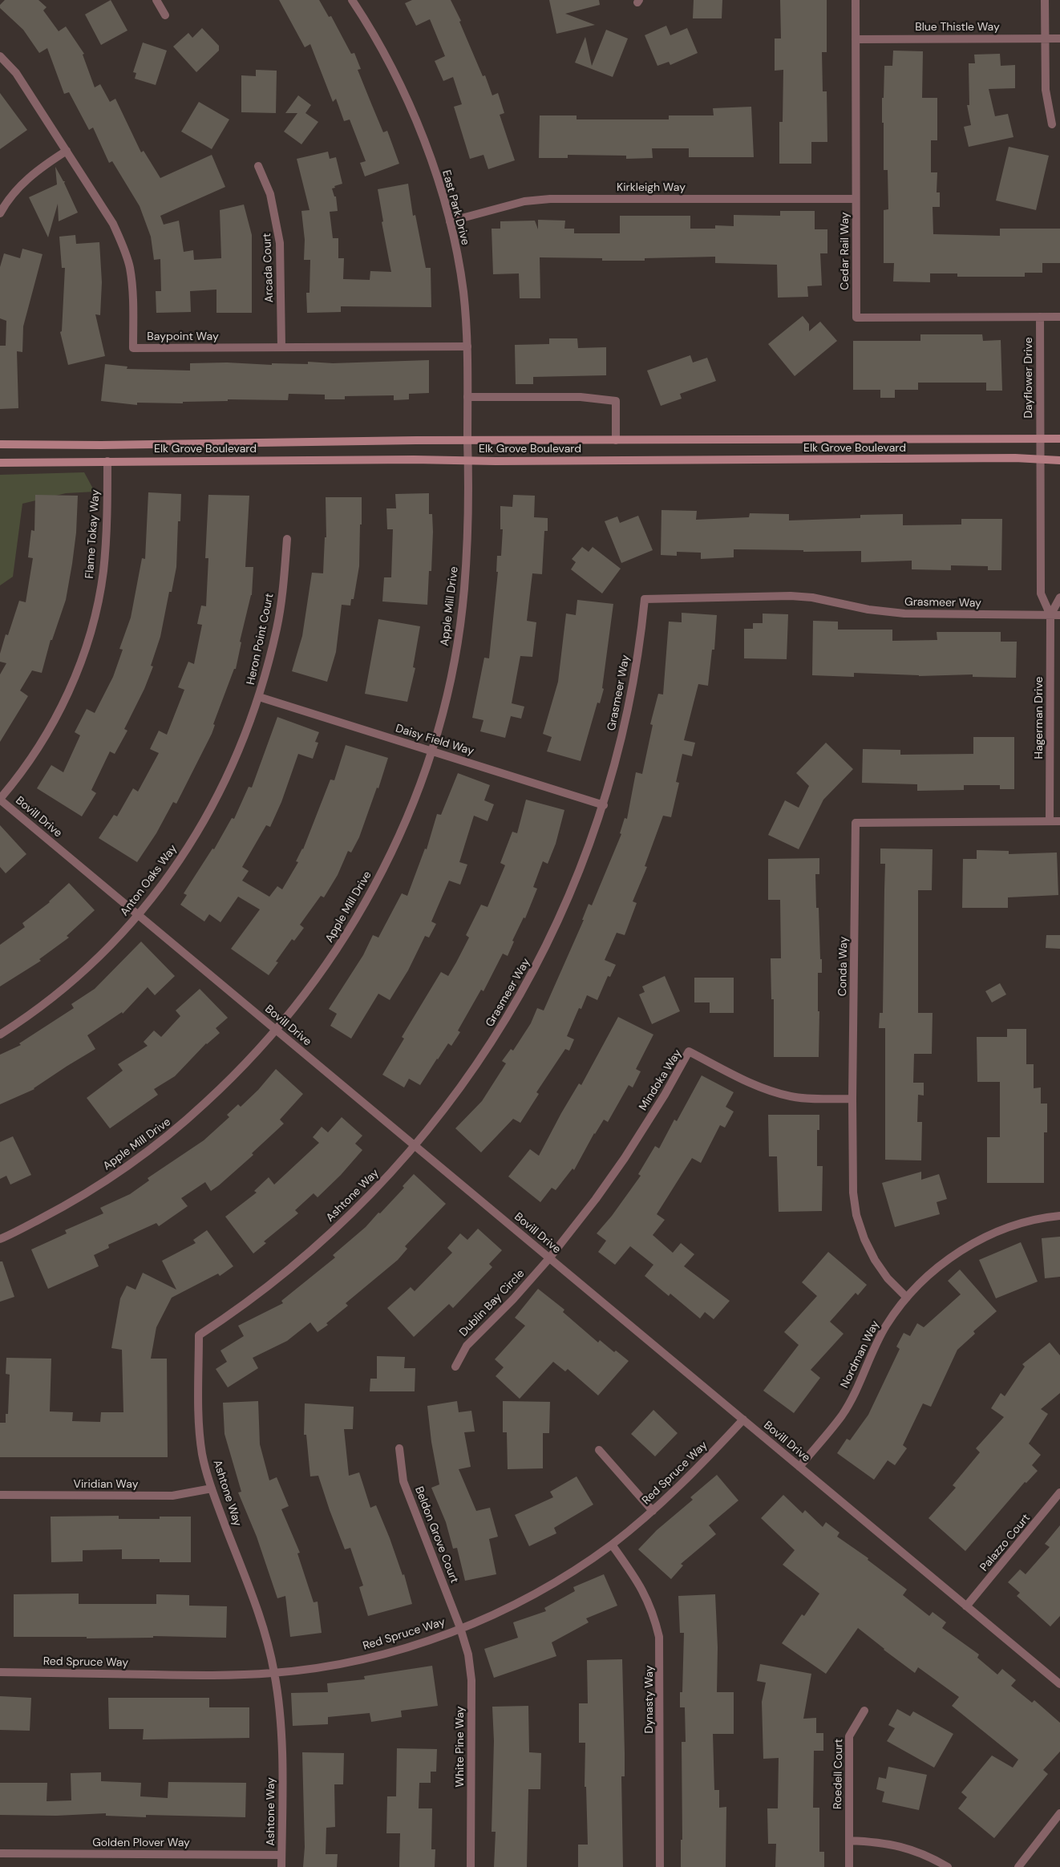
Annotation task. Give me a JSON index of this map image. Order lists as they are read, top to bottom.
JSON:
{
  "streets": {
    "main road": ["Elk Grove Boulevard"],
    "street": [
      "Blue Thistle Way",
      "Kirkleigh Way",
      "East Park Drive",
      "Cedar Rail Way",
      "Arcada Court",
      "Baypoint Way",
      "Dayflower Drive",
      "Flame Tokay Way",
      "Grasmeer Way",
      "Apple Mill Drive",
      "Heron Point Court",
      "Hagerman Drive",
      "Daisy Field Way",
      "Bovill Drive",
      "Anton Oaks Way",
      "Conda Way",
      "Mindoka Way",
      "Ashtone Way",
      "Dublin Bay Circle",
      "Nordman Way",
      "Red Spruce Way",
      "Viridian Way",
      "Beldon Grove Court",
      "Palazzo Court",
      "Dynasty Way",
      "White Pine Way",
      "Roedell Court",
      "Golden Plover Way"
    ]
  },
  "crossings": [
    ["Blue Thistle Way", "Cedar Rail Way"],
    ["Kirkleigh Way", "East Park Drive"],
    ["Kirkleigh Way", "Cedar Rail Way"],
    ["East Park Drive", "Baypoint Way"],
    ["East Park Drive", "Elk Grove Boulevard"],
    ["East Park Drive", "Apple Mill Drive"],
    ["Cedar Rail Way", "Dayflower Drive"],
    ["Arcada Court", "Baypoint Way"],
    ["Dayflower Drive", "Elk Grove Boulevard"],
    ["Dayflower Drive", "Hagerman Drive"],
    ["Elk Grove Boulevard", "Flame Tokay Way"],
    ["Elk Grove Boulevard", "Apple Mill Drive"],
    ["Elk Grove Boulevard", "Hagerman Drive"],
    ["Flame Tokay Way", "Bovill Drive"],
    ["Grasmeer Way", "Hagerman Drive"],
    ["Grasmeer Way", "Daisy Field Way"],
    ["Grasmeer Way", "Bovill Drive"],
    ["Grasmeer Way", "Ashtone Way"],
    ["Apple Mill Drive", "Daisy Field Way"],
    ["Apple Mill Drive", "Bovill Drive"],
    ["Heron Point Court", "Daisy Field Way"],
    ["Heron Point Court", "Anton Oaks Way"],
    ["Hagerman Drive", "Conda Way"],
    ["Daisy Field Way", "Anton Oaks Way"],
    ["Bovill Drive", "Anton Oaks Way"],
    ["Bovill Drive", "Mindoka Way"],
    ["Bovill Drive", "Ashtone Way"],
    ["Bovill Drive", "Dublin Bay Circle"],
    ["Bovill Drive", "Nordman Way"],
    ["Bovill Drive", "Red Spruce Way"],
    ["Bovill Drive", "Palazzo Court"],
    ["Conda Way", "Mindoka Way"],
    ["Conda Way", "Nordman Way"],
    ["Mindoka Way", "Dublin Bay Circle"],
    ["Ashtone Way", "Red Spruce Way"],
    ["Ashtone Way", "Viridian Way"],
    ["Ashtone Way", "Golden Plover Way"],
    ["Red Spruce Way", "Beldon Grove Court"],
    ["Red Spruce Way", "Dynasty Way"],
    ["Red Spruce Way", "White Pine Way"],
    ["Beldon Grove Court", "White Pine Way"]
  ]
}
